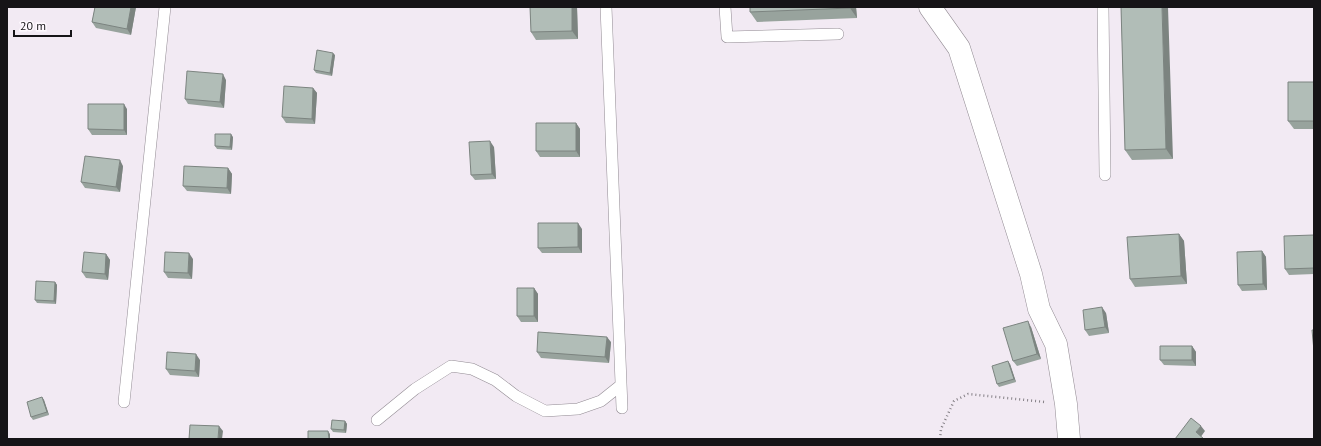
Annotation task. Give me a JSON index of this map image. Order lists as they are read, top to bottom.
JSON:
{
  "scale_bar": "20 m"
}
